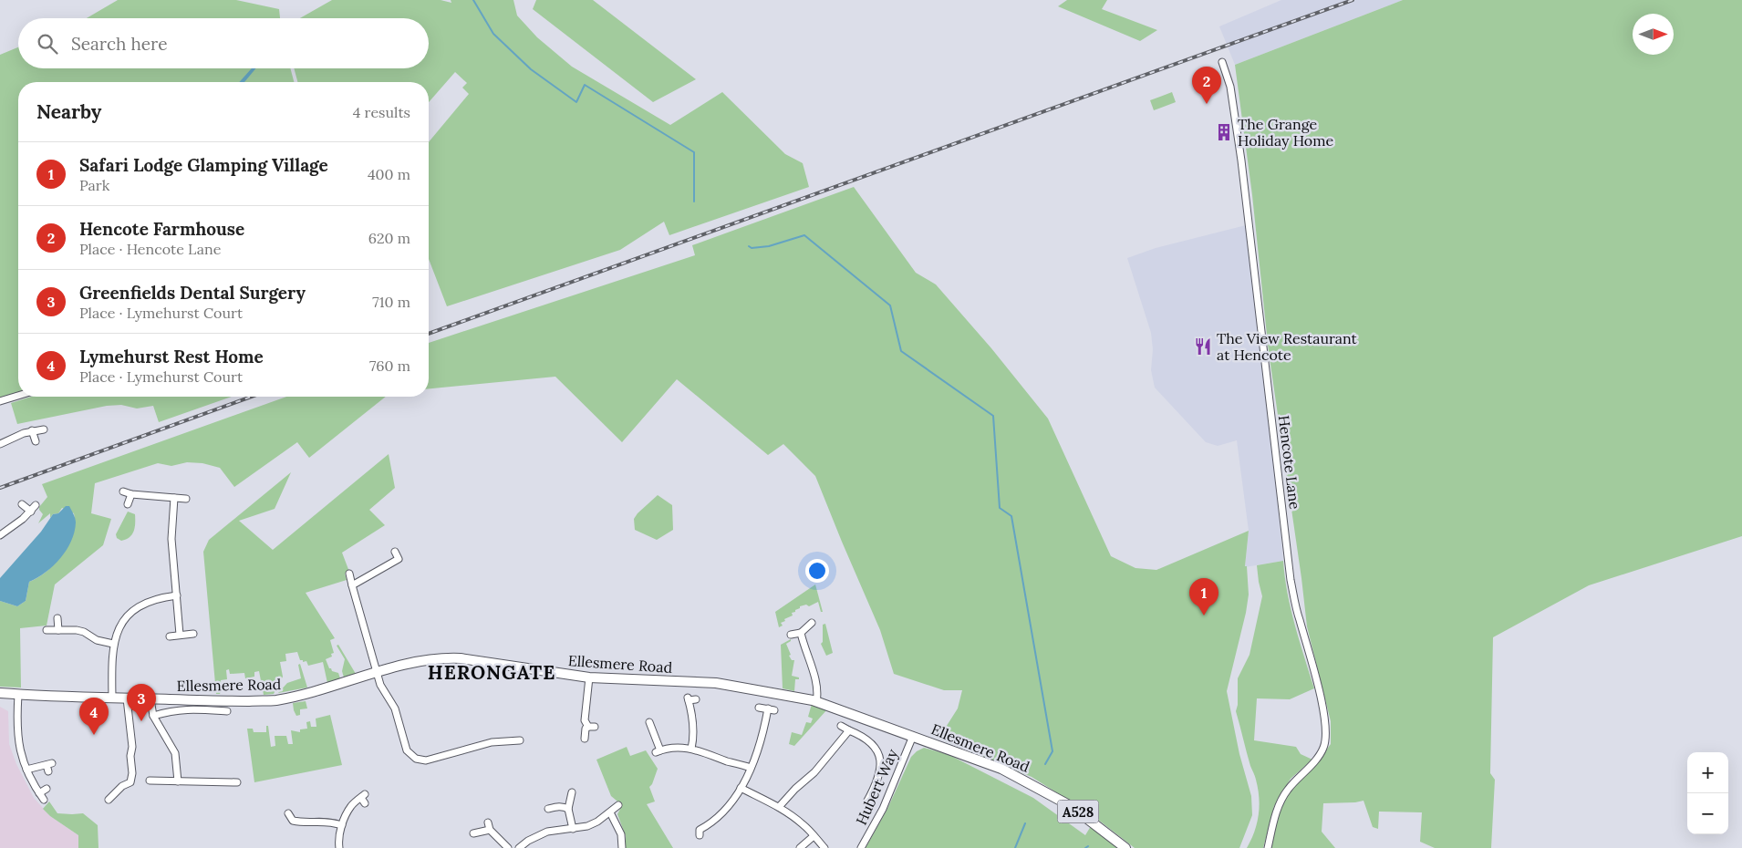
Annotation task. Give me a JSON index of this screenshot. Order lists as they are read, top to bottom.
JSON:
{
  "streets": {
    "main road": ["Ellesmere Road", "A528"],
    "street": ["Hencote Lane", "Hubert Way"]
  },
  "crossings": [
    ["Ellesmere Road", "Hubert Way"]
  ],
  "districts": ["HERONGATE"],
  "places": {
    "building": ["The Grange Holiday Home"],
    "restaurant": ["The View Restaurant at Hencote"]
  },
  "north": "right",
  "page": {
    "search": "Search here",
    "pins": [
      "2",
      "1",
      "3",
      "4"
    ],
    "heading": ["Nearby", "4 results"],
    "list": [
      {
        "mark": "1",
        "name": "Safari Lodge Glamping Village",
        "note": "Park",
        "value": "400 m"
      },
      {
        "mark": "2",
        "name": "Hencote Farmhouse",
        "note": "Place · Hencote Lane",
        "value": "620 m"
      },
      {
        "mark": "3",
        "name": "Greenfields Dental Surgery",
        "note": "Place · Lymehurst Court",
        "value": "710 m"
      },
      {
        "mark": "4",
        "name": "Lymehurst Rest Home",
        "note": "Place · Lymehurst Court",
        "value": "760 m"
      }
    ],
    "map_buttons": ["+", "−"]
  }
}
